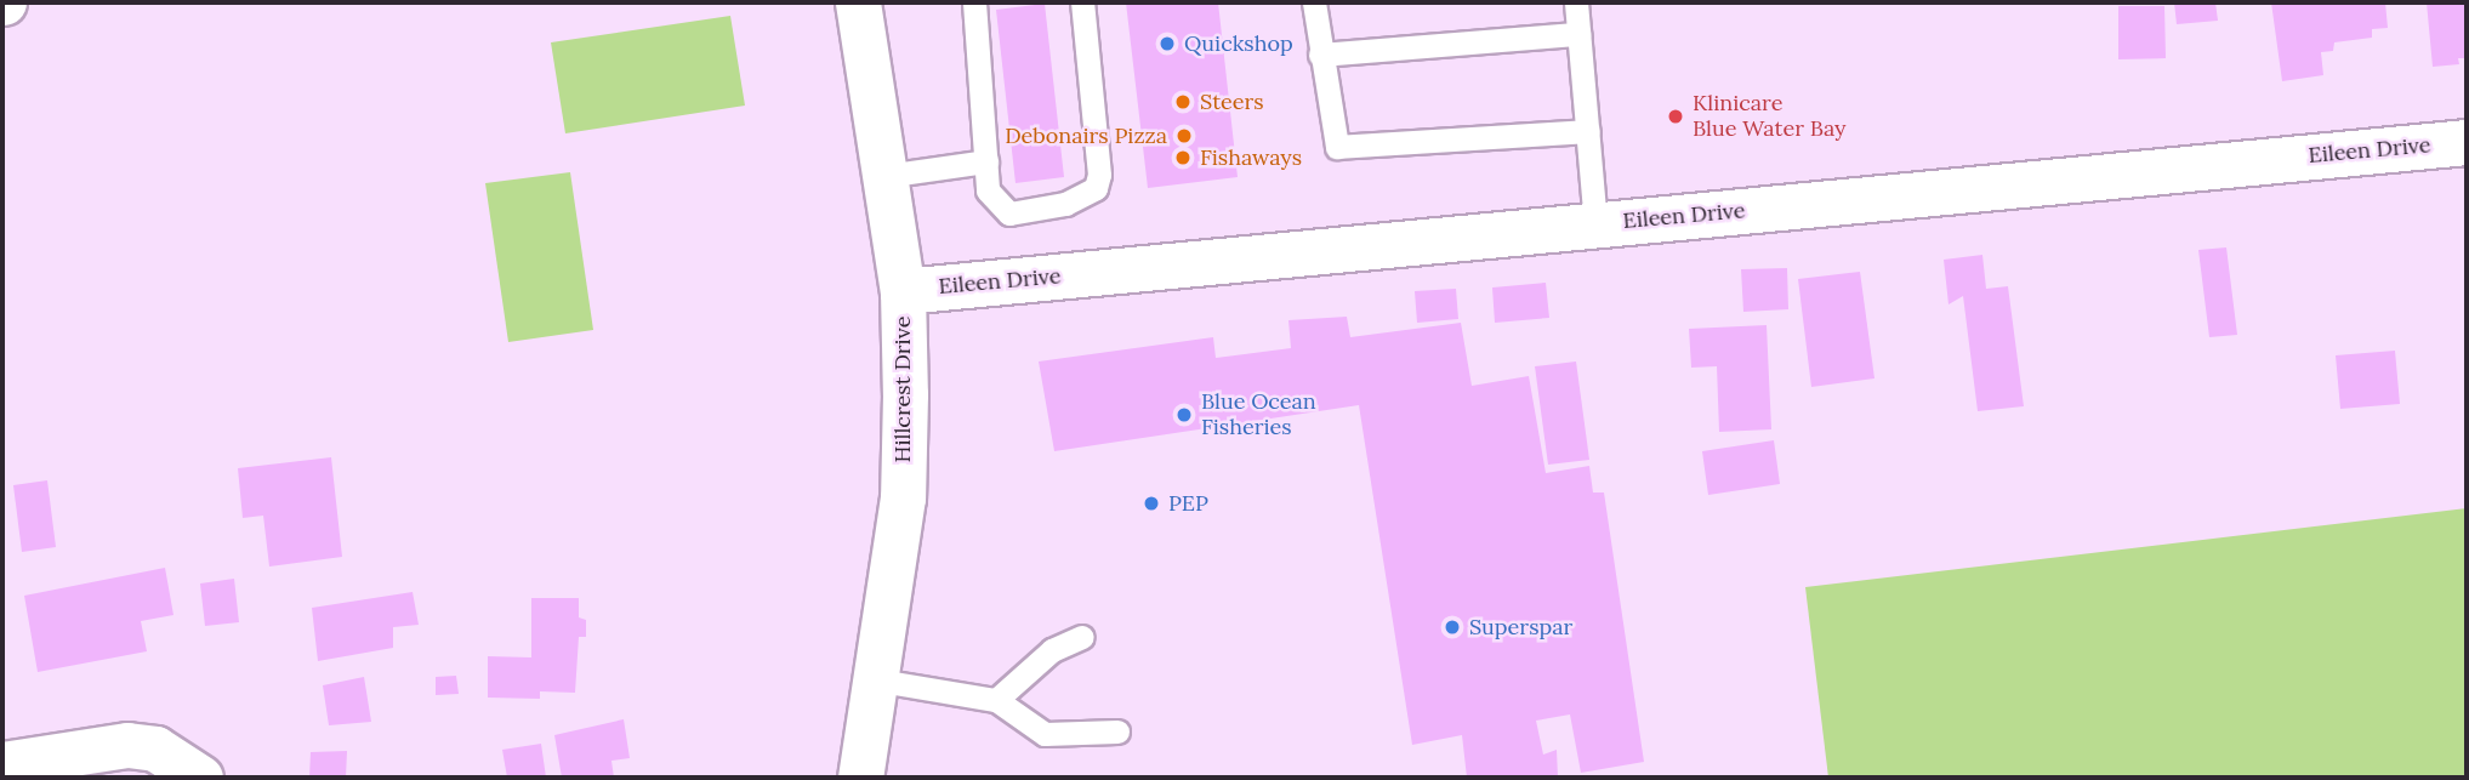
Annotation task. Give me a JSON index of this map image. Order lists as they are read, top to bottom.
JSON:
{
  "streets": {
    "street": ["Eileen Drive", "Hillcrest Drive"]
  },
  "crossings": [
    ["Eileen Drive", "Hillcrest Drive"]
  ],
  "places": [
    "Quickshop",
    "Steers",
    "Klinicare Blue Water Bay",
    "Debonairs Pizza",
    "Fishaways",
    "Blue Ocean Fisheries",
    "PEP",
    "Superspar"
  ]
}
